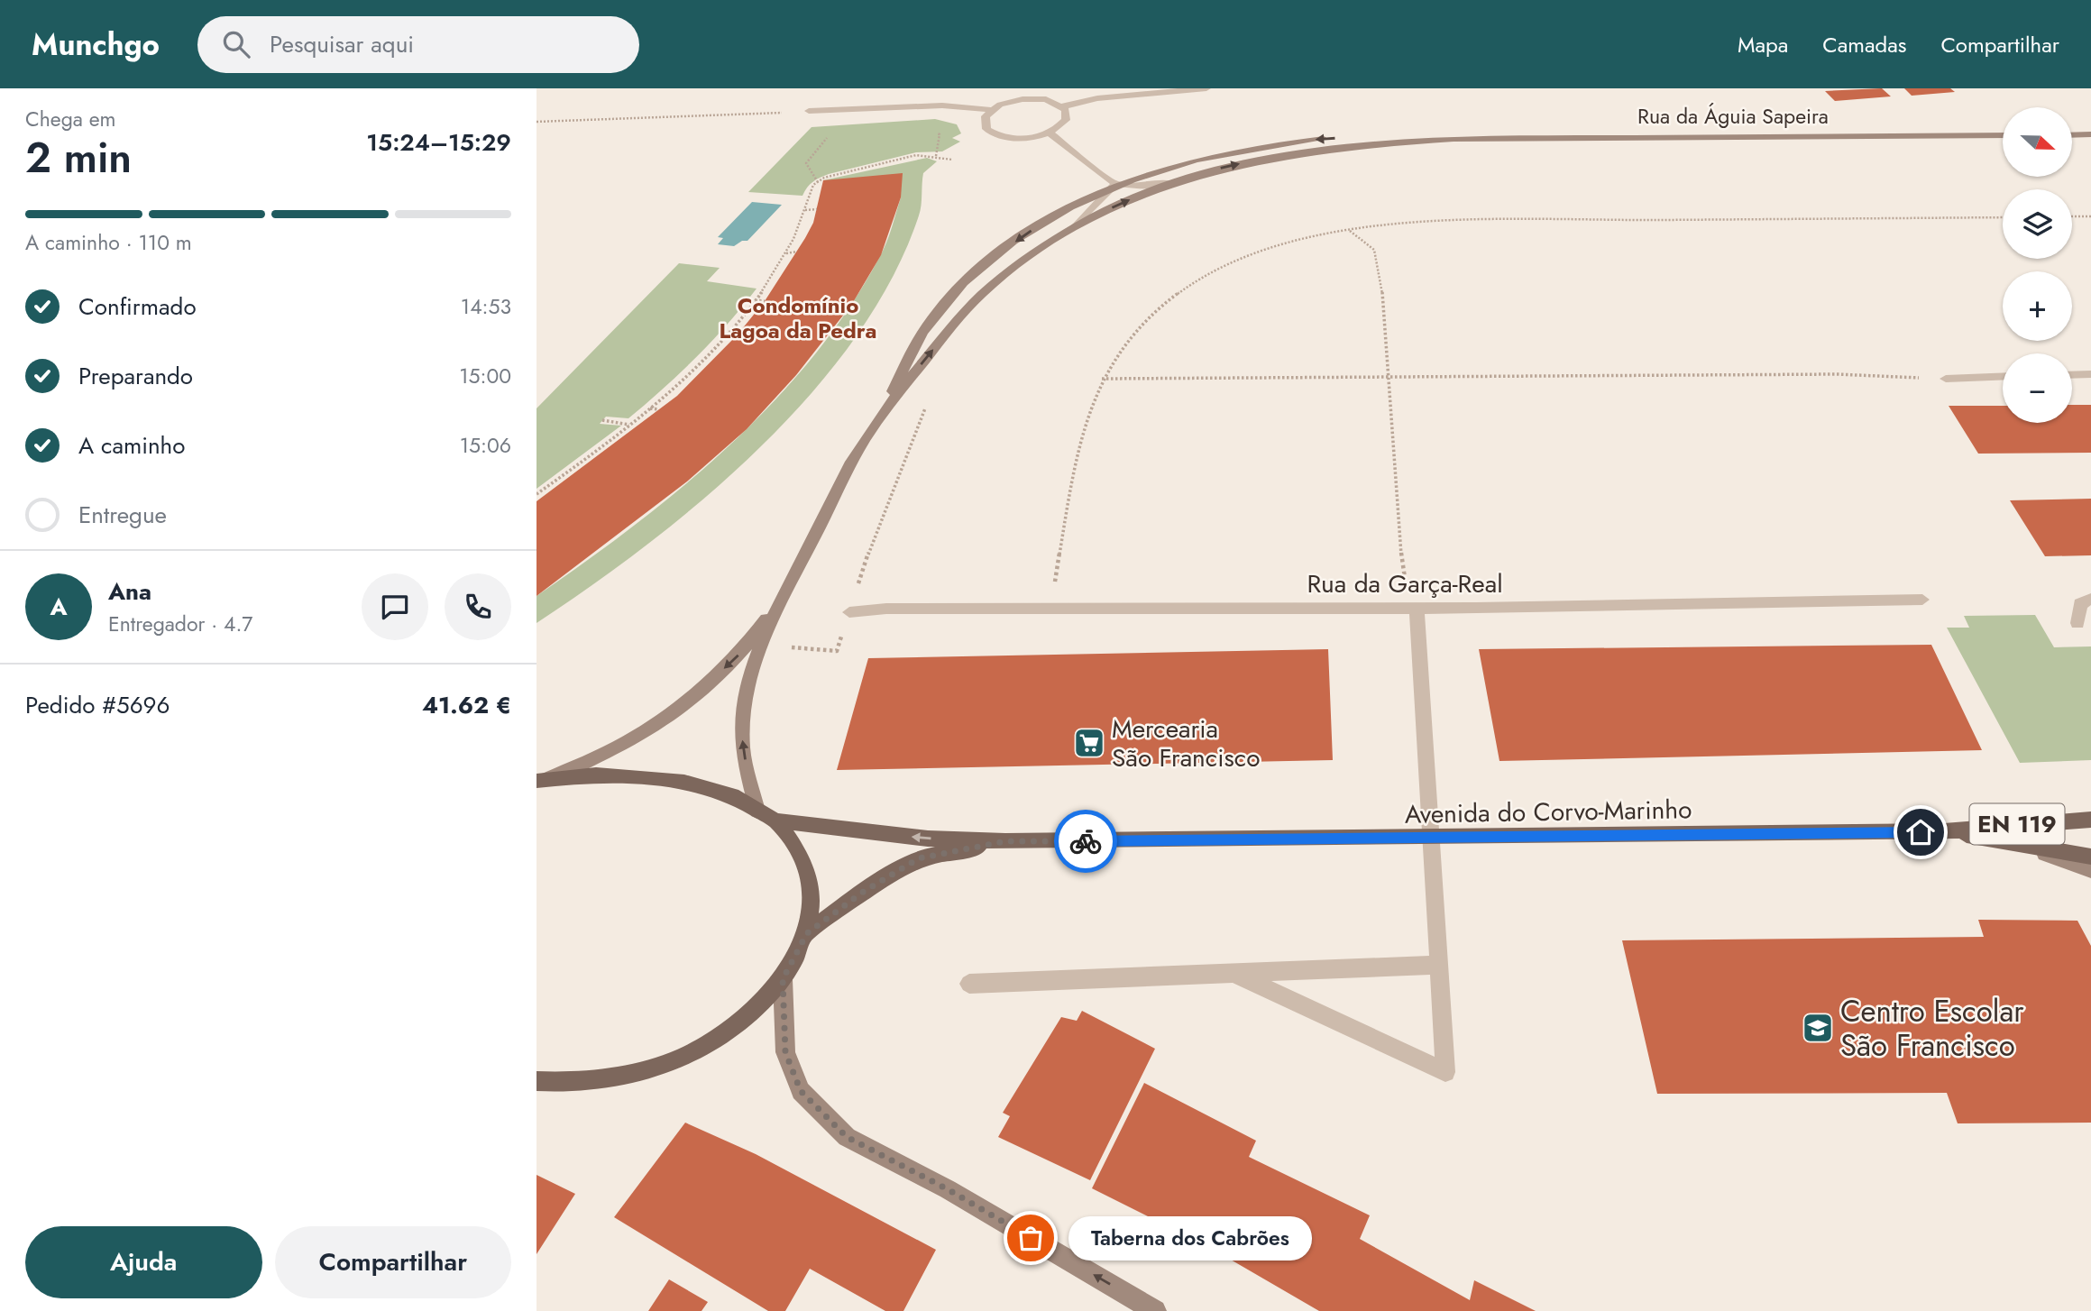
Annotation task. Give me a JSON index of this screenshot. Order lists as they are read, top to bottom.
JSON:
{
  "streets": {
    "main road": ["Avenida do Corvo-Marinho", "EN 119"],
    "street": ["Rua da Águia Sapeira", "Rua da Garça-Real"]
  },
  "crossings": [
    ["Avenida do Corvo-Marinho", "EN 119"]
  ],
  "districts": ["Condomínio Lagoa da Pedra"],
  "places": {
    "supermarket": ["Mercearia São Francisco"],
    "school or university": ["Centro Escolar São Francisco"],
    "other": ["Taberna dos Cabrões"]
  },
  "north": "right",
  "page": {
    "header": "Munchgo",
    "search": "Pesquisar aqui",
    "nav": ["Mapa", "Camadas", "Compartilhar"],
    "heading": ["2 min", "Chega em", "15:24–15:29"],
    "panel": [
      "Ana",
      "Entregador · 4.7",
      "Pedido #5696",
      "41.62 €"
    ],
    "map_buttons": ["+", "−"],
    "bar": "A caminho · 110 m",
    "list": [
      ["Confirmado", "14:53"],
      ["Preparando", "15:00"],
      ["A caminho", "15:06"],
      "Entregue"
    ],
    "round": "A",
    "buttons": ["Ajuda", "Compartilhar"],
    "bubble": "Taberna dos Cabrões"
  }
}
